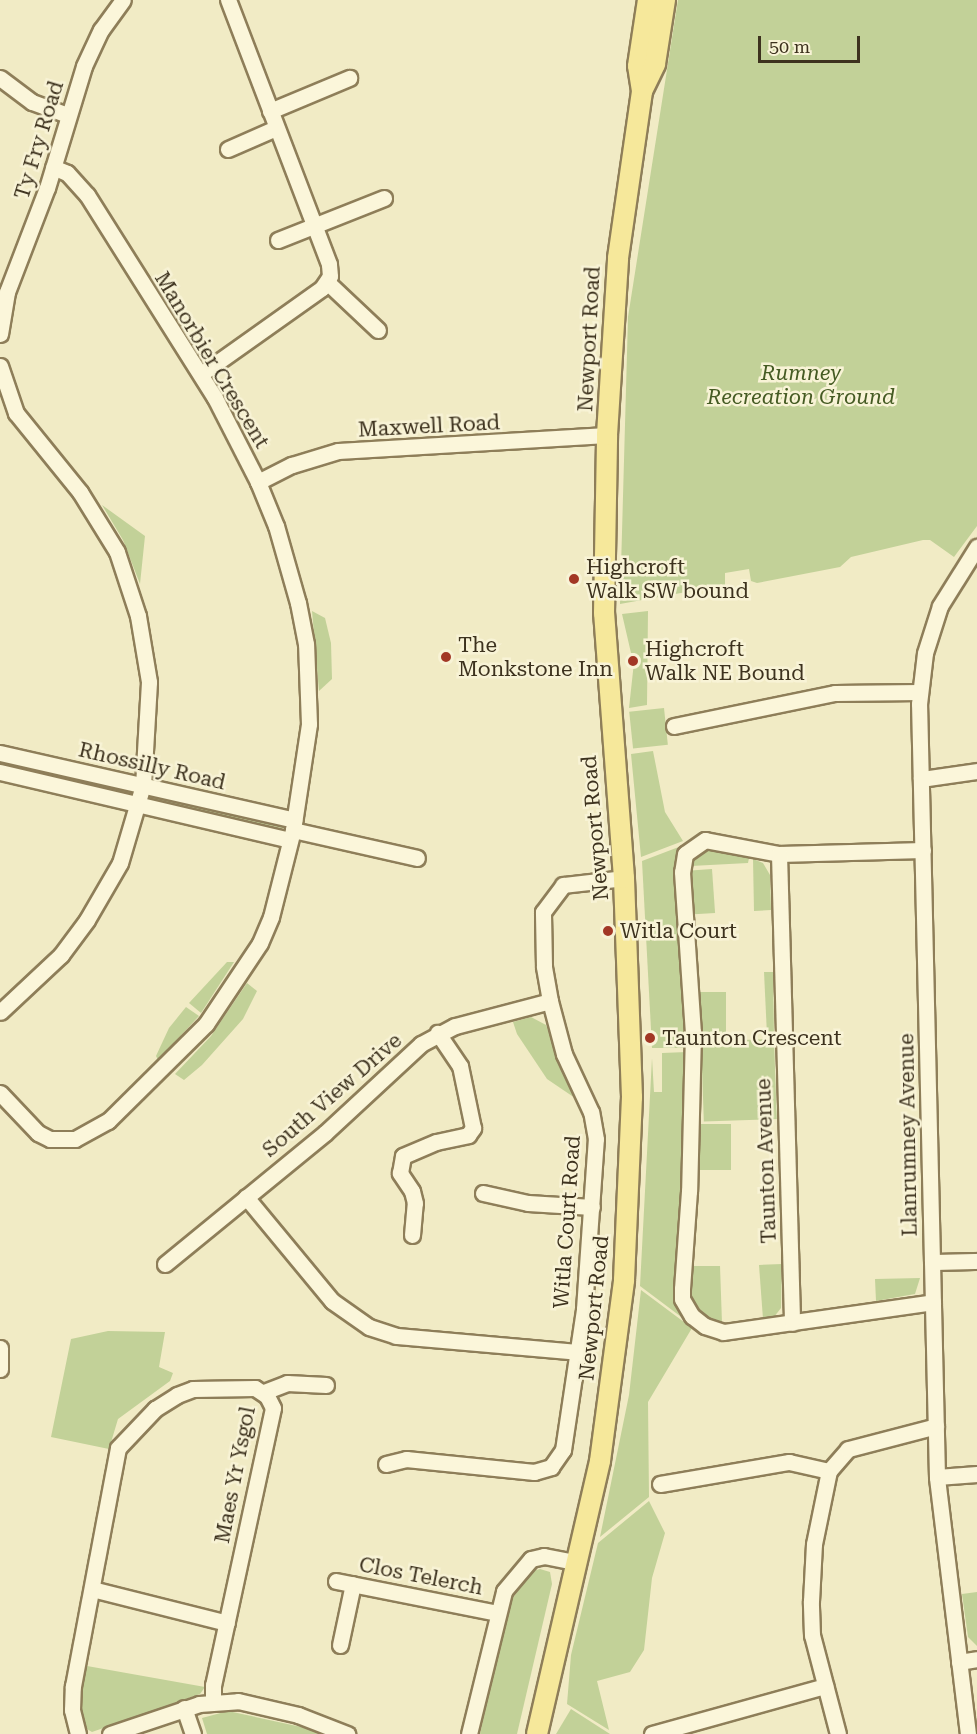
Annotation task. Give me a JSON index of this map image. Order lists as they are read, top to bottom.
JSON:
{
  "streets": {
    "main road": ["Newport Road"],
    "street": [
      "Ty Fry Road",
      "Manorbier Crescent",
      "Maxwell Road",
      "Rhossilly Road",
      "South View Drive",
      "Llanrumney Avenue",
      "Taunton Avenue",
      "Witla Court Road",
      "Maes Yr Ysgol",
      "Clos Telerch"
    ]
  },
  "crossings": [
    ["Ty Fry Road", "Manorbier Crescent"],
    ["Newport Road", "Maxwell Road"],
    ["Newport Road", "Witla Court Road"],
    ["Manorbier Crescent", "Maxwell Road"],
    ["Manorbier Crescent", "Rhossilly Road"],
    ["South View Drive", "Witla Court Road"]
  ],
  "parks": ["Rumney Recreation Ground"],
  "places": [
    "Highcroft Walk SW bound",
    "The Monkstone Inn",
    "Highcroft Walk NE Bound",
    "Witla Court",
    "Taunton Crescent"
  ],
  "scale_bar": "50 m"
}
